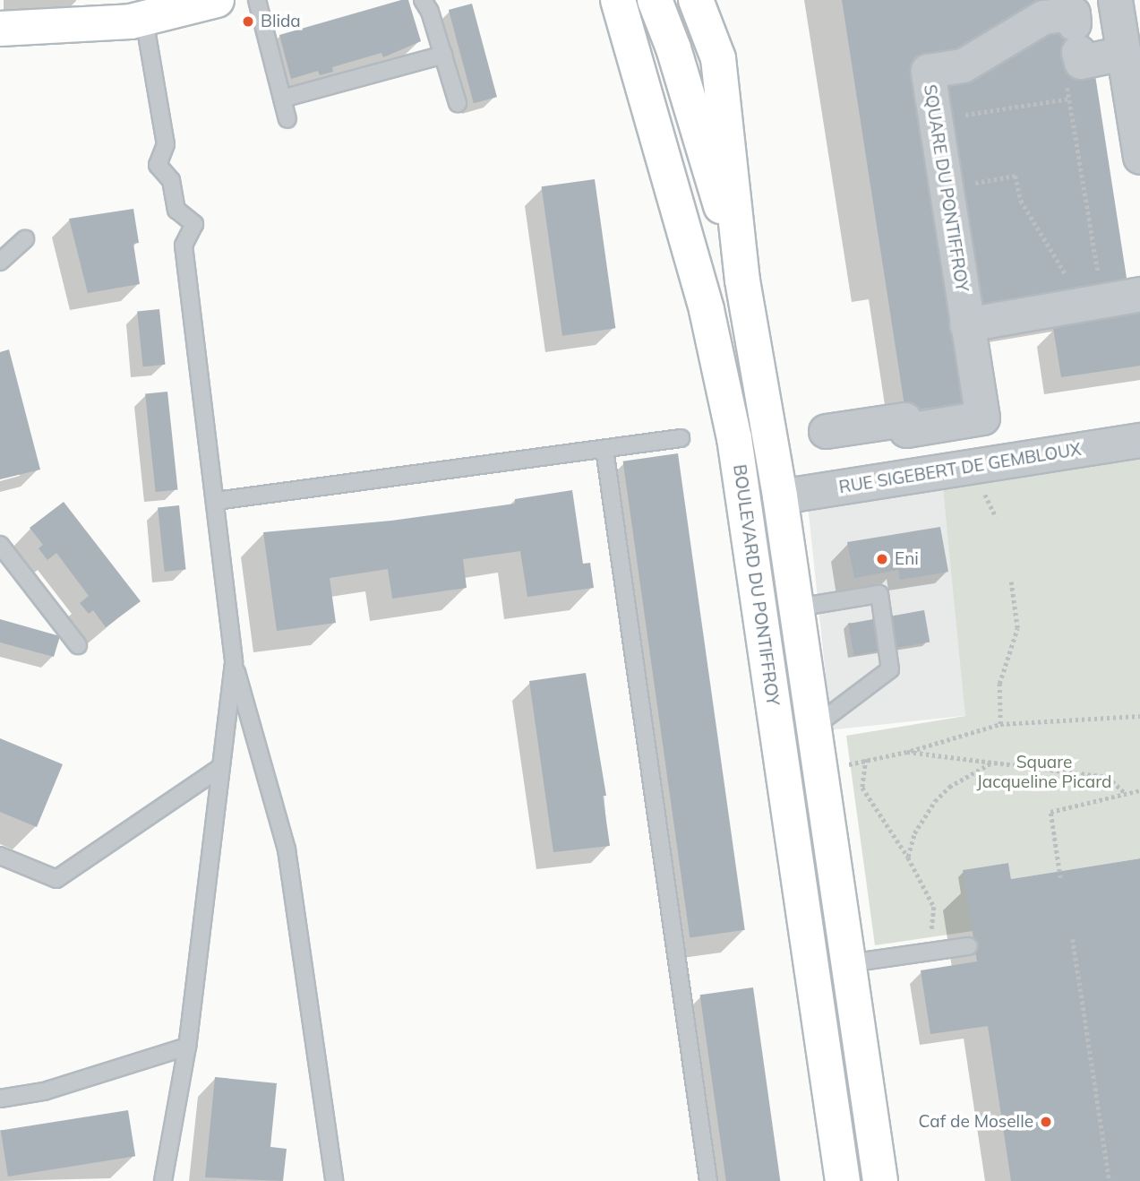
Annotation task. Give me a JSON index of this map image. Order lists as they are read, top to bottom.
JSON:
{
  "streets": {
    "main road": ["BOULEVARD DU PONTIFFROY"],
    "street": ["SQUARE DU PONTIFFROY", "RUE SIGEBERT DE GEMBLOUX"]
  },
  "crossings": [
    ["RUE SIGEBERT DE GEMBLOUX", "BOULEVARD DU PONTIFFROY"]
  ],
  "parks": ["Square Jacqueline Picard"],
  "places": ["Blida", "Eni", "Caf de Moselle"]
}
